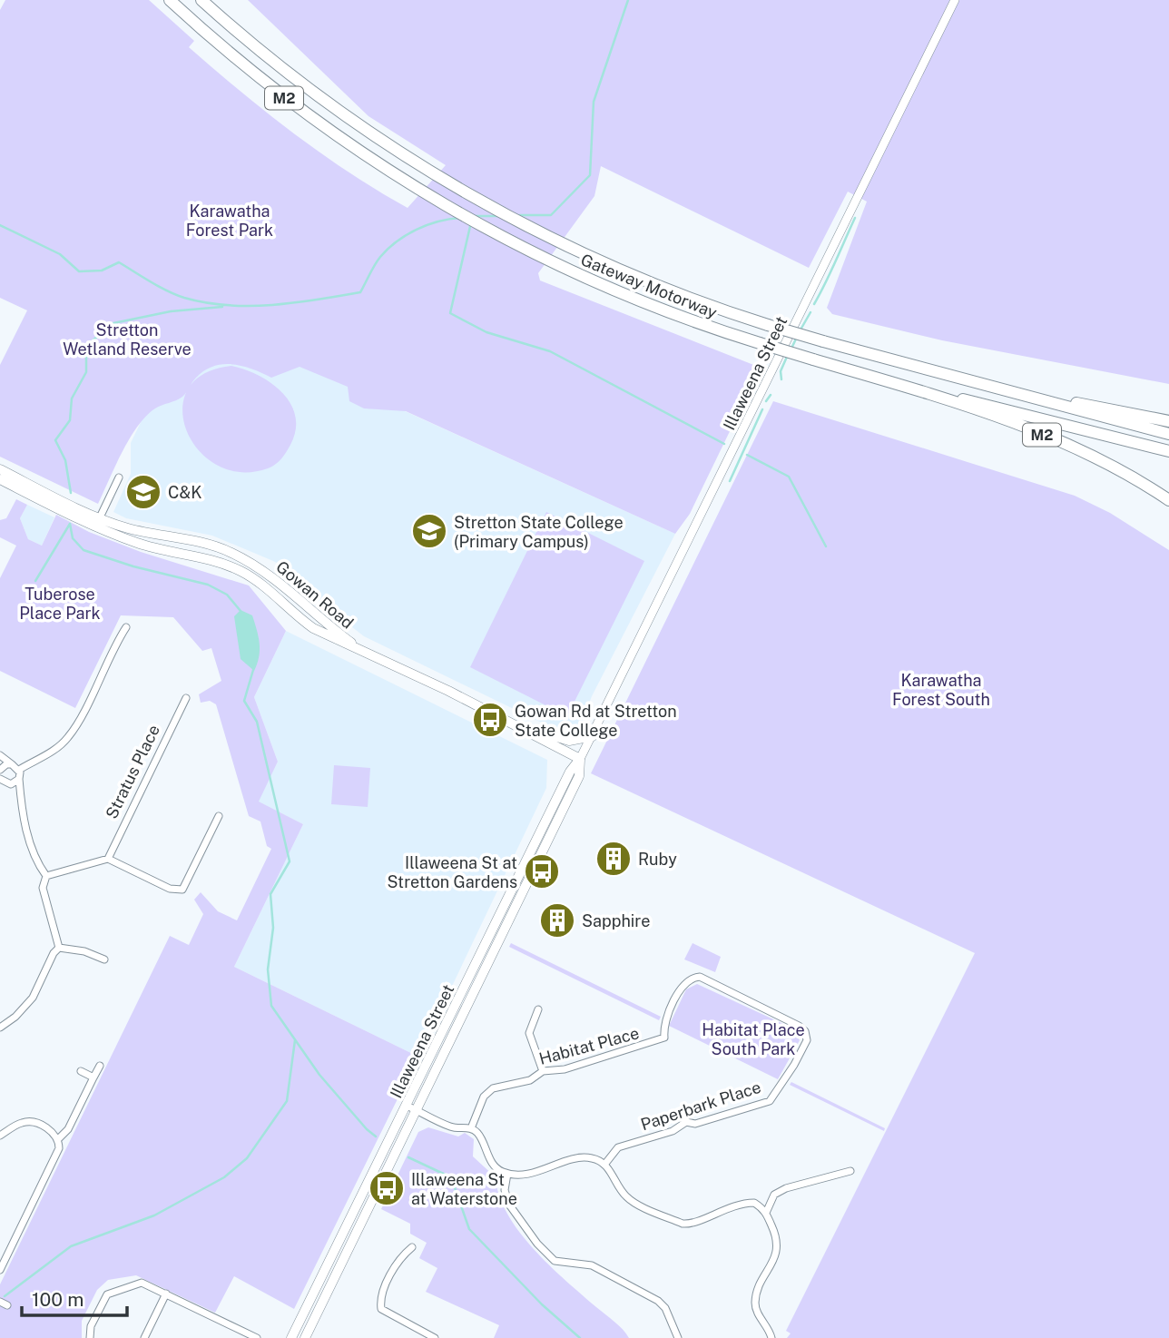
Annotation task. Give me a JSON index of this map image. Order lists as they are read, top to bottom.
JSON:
{
  "streets": {
    "highway": ["M2", "Gateway Motorway"],
    "main road": ["Illaweena Street", "Gowan Road"],
    "street": ["Stratus Place", "Habitat Place", "Paperbark Place"]
  },
  "crossings": [
    ["Illaweena Street", "Gowan Road"],
    ["Habitat Place", "Paperbark Place"]
  ],
  "parks": [
    "Karawatha Forest Park",
    "Stretton Wetland Reserve",
    "Tuberose Place Park",
    "Karawatha Forest South",
    "Habitat Place South Park"
  ],
  "places": {
    "school or university": ["C&K", "Stretton State College (Primary Campus)"],
    "bus stop": ["Gowan Rd at Stretton State College", "Illaweena St at Stretton Gardens", "Illaweena St at Waterstone"],
    "building": ["Ruby", "Sapphire"]
  },
  "scale_bar": "100 m"
}
